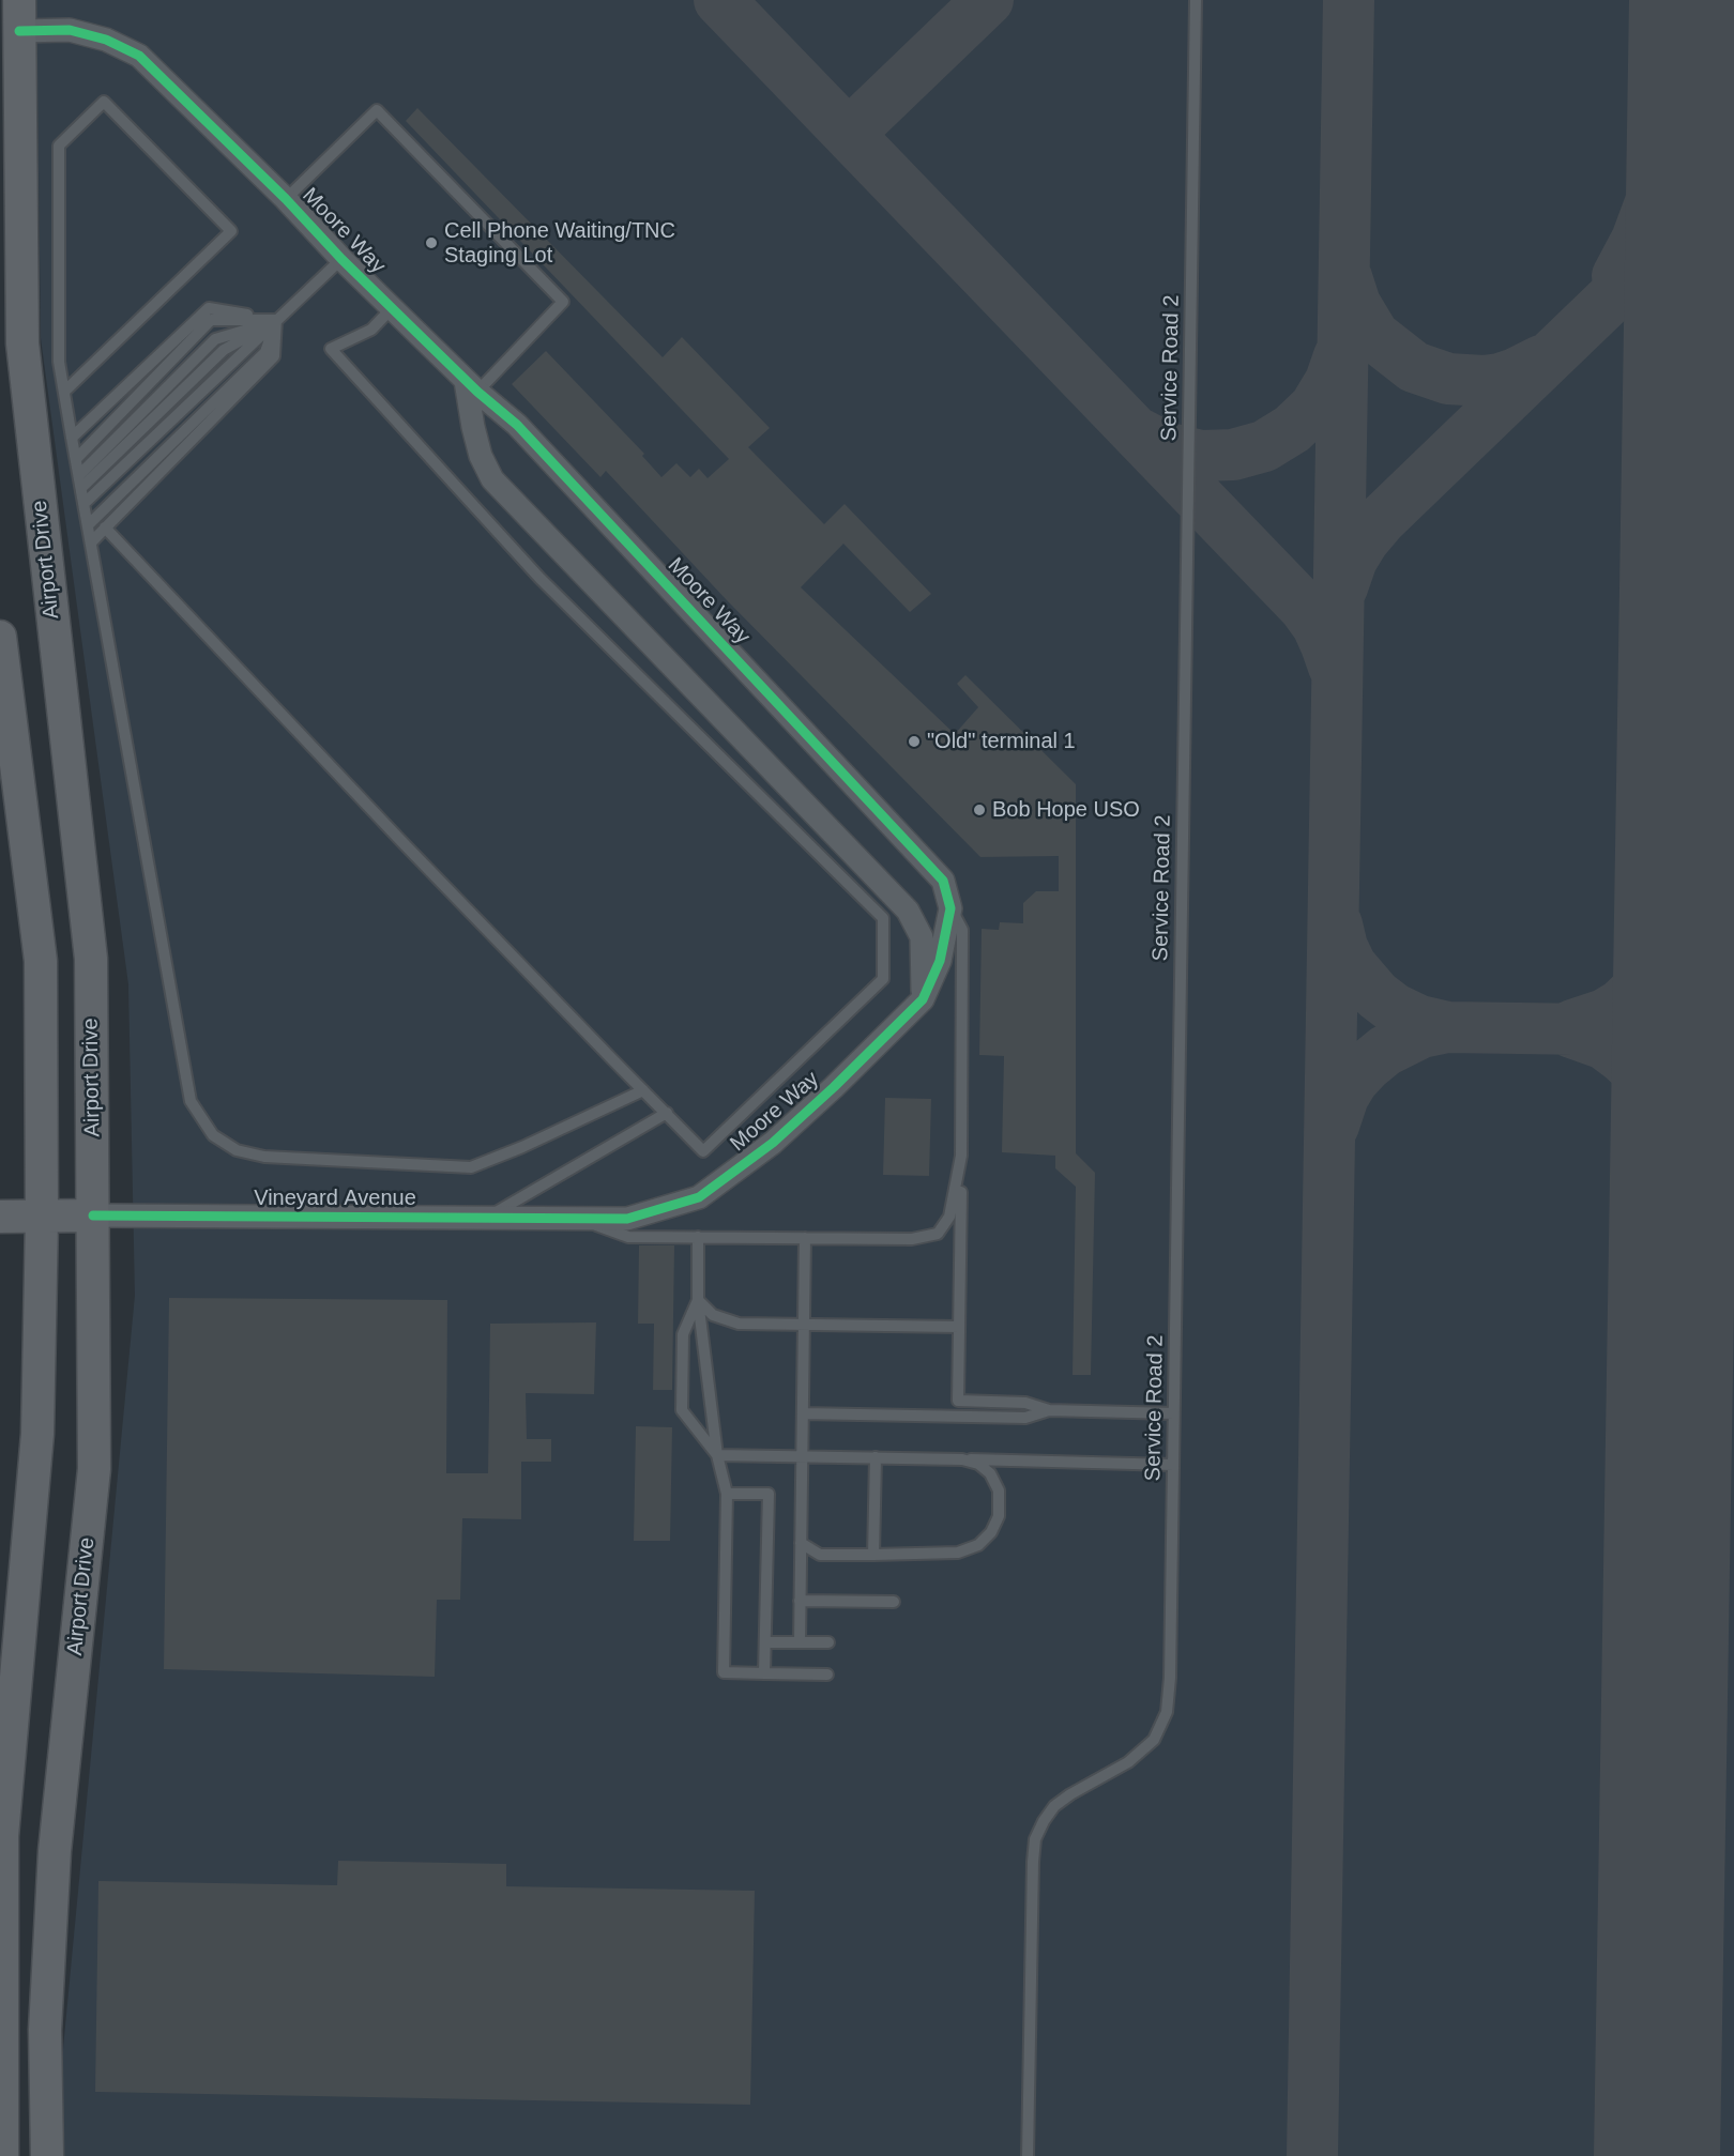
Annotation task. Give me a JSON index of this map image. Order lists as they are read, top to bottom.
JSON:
{
  "streets": {
    "main road": ["Airport Drive", "Vineyard Avenue"],
    "street": ["Moore Way"],
    "lane": ["Service Road 2"]
  },
  "crossings": [
    ["Moore Way", "Airport Drive"],
    ["Moore Way", "Vineyard Avenue"],
    ["Airport Drive", "Vineyard Avenue"]
  ],
  "places": ["Cell Phone Waiting/TNC Staging Lot", "\"Old\" terminal 1", "Bob Hope USO"]
}
